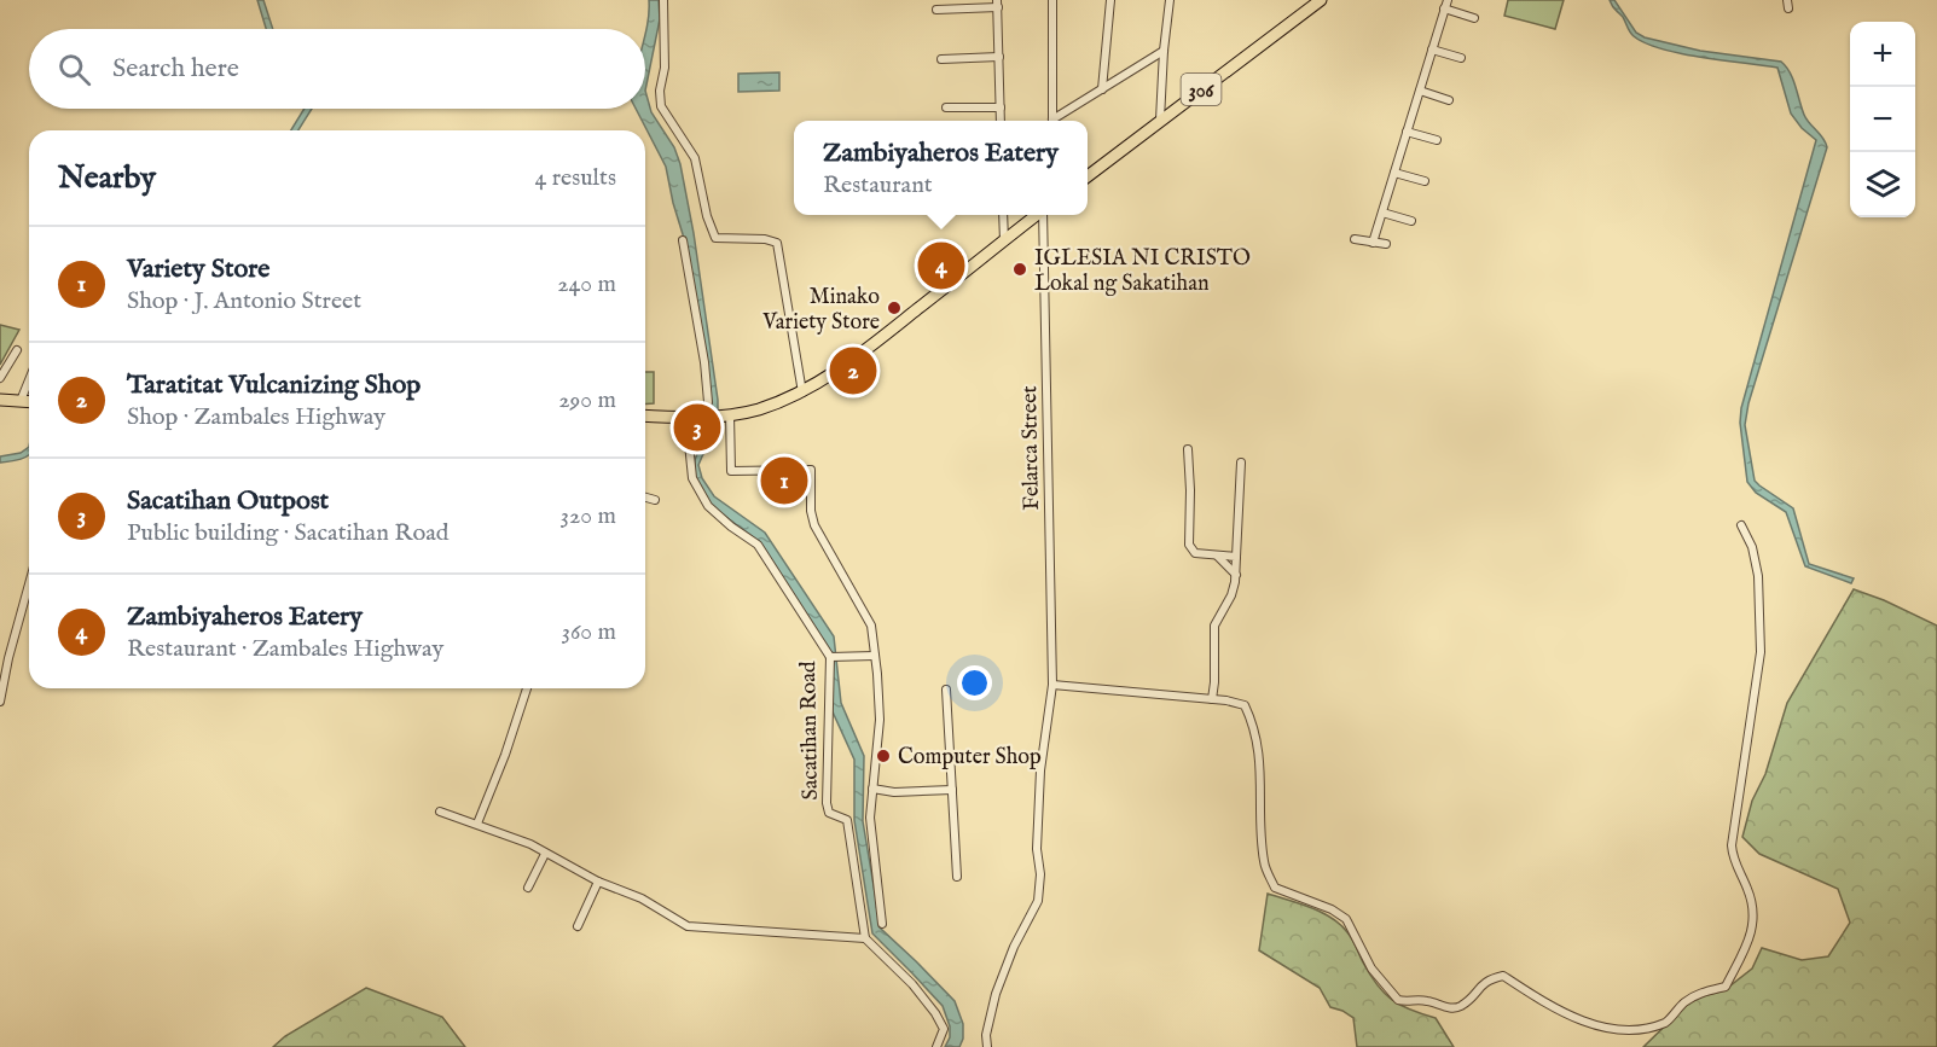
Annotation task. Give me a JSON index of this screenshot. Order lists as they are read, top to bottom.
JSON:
{
  "streets": {
    "main road": ["306"],
    "street": ["Felarca Street", "Sacatihan Road"]
  },
  "places": ["IGLESIA NI CRISTO Lokal ng Sakatihan", "Minako Variety Store", "Computer Shop"],
  "page": {
    "map_buttons": ["+", "−"],
    "search": "Search here",
    "popup": ["Zambiyaheros Eatery", "Restaurant"],
    "heading": ["Nearby", "4 results"],
    "list": [
      {
        "mark": "1",
        "name": "Variety Store",
        "note": "Shop · J. Antonio Street",
        "value": "240 m"
      },
      {
        "mark": "2",
        "name": "Taratitat Vulcanizing Shop",
        "note": "Shop · Zambales Highway",
        "value": "290 m"
      },
      {
        "mark": "3",
        "name": "Sacatihan Outpost",
        "note": "Public building · Sacatihan Road",
        "value": "320 m"
      },
      {
        "mark": "4",
        "name": "Zambiyaheros Eatery",
        "note": "Restaurant · Zambales Highway",
        "value": "360 m"
      }
    ],
    "pins": [
      "4",
      "2",
      "3",
      "1"
    ]
  }
}
